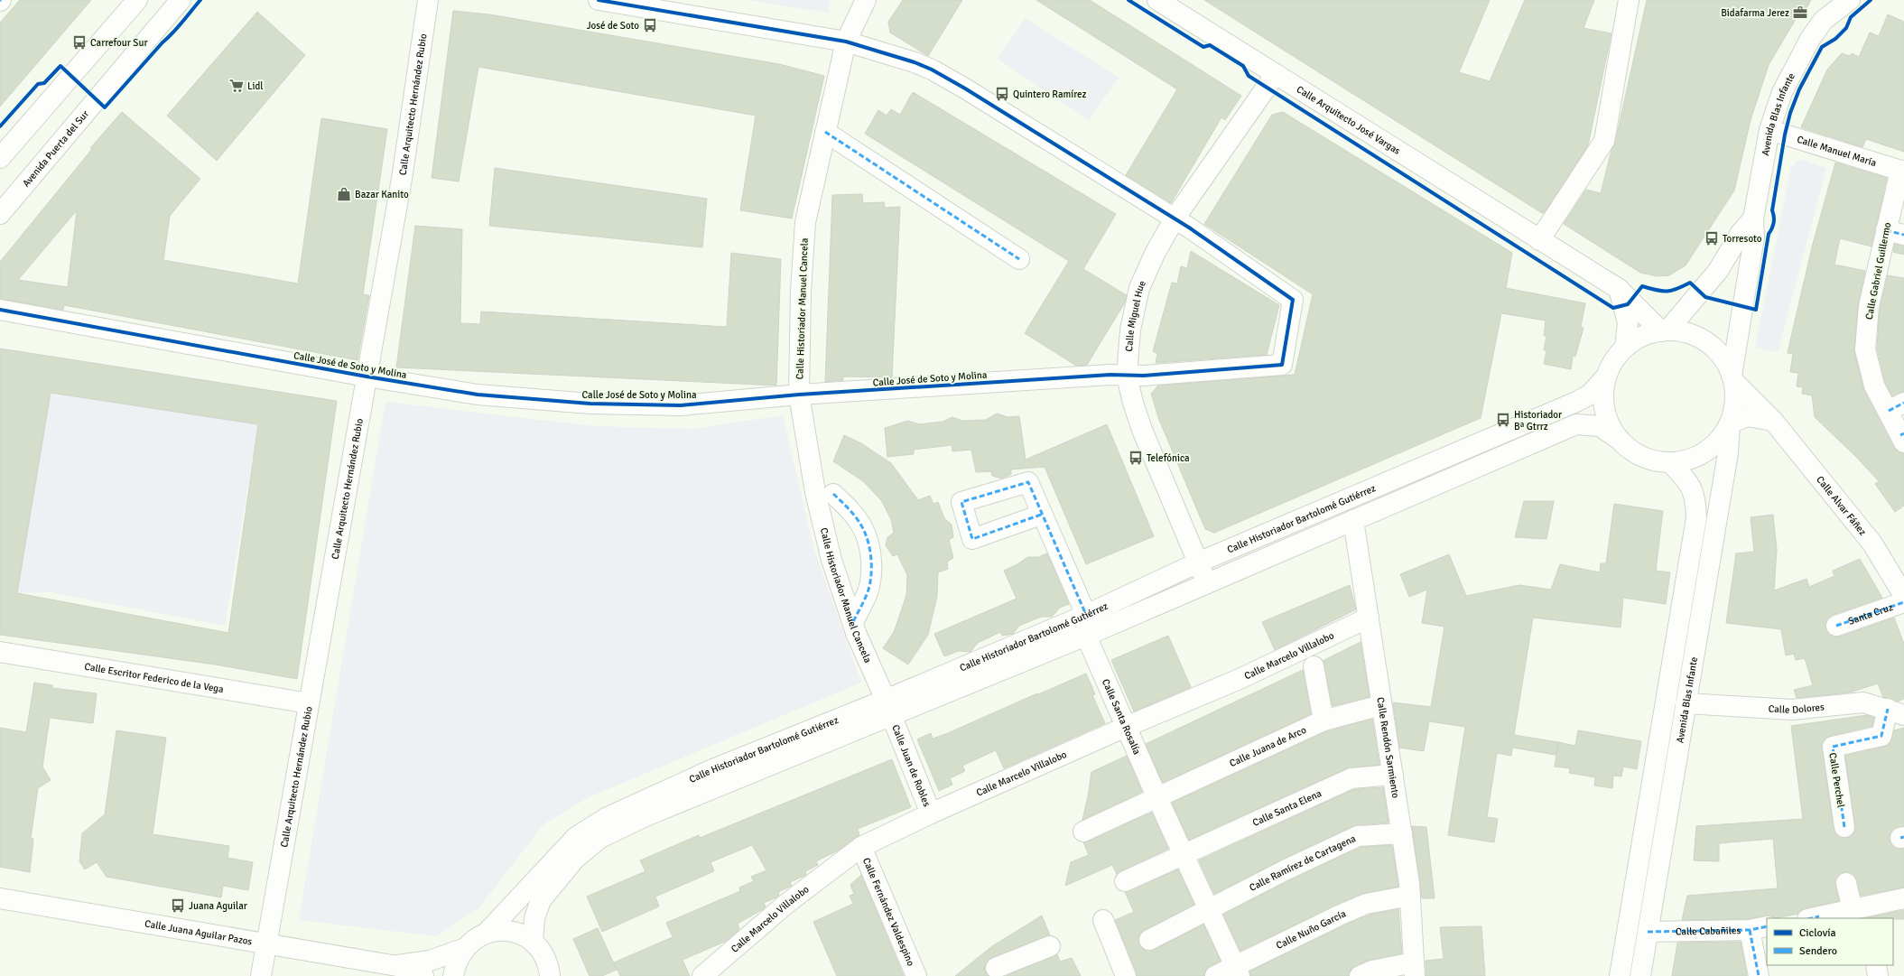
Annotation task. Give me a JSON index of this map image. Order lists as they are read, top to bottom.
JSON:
{
  "streets": {
    "street": [
      "Calle Arquitecto Hernández Rubio",
      "Avenida Blas Infante",
      "Calle Arquitecto José Vargas",
      "Avenida Puerta del Sur",
      "Calle Manuel María",
      "Calle Gabriel Guillermo",
      "Calle Historiador Manuel Cancela",
      "Calle Miguel Hue",
      "Calle José de Soto y Molina",
      "Calle Alvar Fáñez",
      "Calle Historiador Bartolomé Gutiérrez",
      "Santa Cruz",
      "Calle Marcelo Villalobo",
      "Calle Escritor Federico de la Vega",
      "Calle Dolores",
      "Calle Santa Rosalía",
      "Calle Juana de Arco",
      "Calle Rendón Sarmiento",
      "Calle Juan de Robles",
      "Calle Perchel",
      "Calle Santa Elena",
      "Calle Ramírez de Cartagena",
      "Calle Fernández Valdespino",
      "Calle Nuño García",
      "Calle Cabañiles",
      "Calle Juana Aguilar Pazos"
    ]
  },
  "crossings": [
    ["Calle Arquitecto Hernández Rubio", "Calle José de Soto y Molina"],
    ["Calle Arquitecto Hernández Rubio", "Calle Escritor Federico de la Vega"],
    ["Calle Arquitecto Hernández Rubio", "Calle Juana Aguilar Pazos"],
    ["Avenida Blas Infante", "Calle Manuel María"],
    ["Avenida Blas Infante", "Calle Alvar Fáñez"],
    ["Avenida Blas Infante", "Calle Dolores"],
    ["Avenida Blas Infante", "Calle Cabañiles"],
    ["Calle Arquitecto José Vargas", "Calle Miguel Hue"],
    ["Calle Manuel María", "Calle Gabriel Guillermo"],
    ["Calle Historiador Manuel Cancela", "Calle José de Soto y Molina"],
    ["Calle Historiador Manuel Cancela", "Calle Historiador Bartolomé Gutiérrez"],
    ["Calle Historiador Manuel Cancela", "Calle Juan de Robles"],
    ["Calle Miguel Hue", "Calle José de Soto y Molina"],
    ["Calle Miguel Hue", "Calle Historiador Bartolomé Gutiérrez"],
    ["Calle Historiador Bartolomé Gutiérrez", "Calle Santa Rosalía"],
    ["Calle Historiador Bartolomé Gutiérrez", "Calle Rendón Sarmiento"],
    ["Calle Historiador Bartolomé Gutiérrez", "Calle Juan de Robles"],
    ["Calle Historiador Bartolomé Gutiérrez", "Calle Juana Aguilar Pazos"],
    ["Calle Marcelo Villalobo", "Calle Santa Rosalía"],
    ["Calle Marcelo Villalobo", "Calle Rendón Sarmiento"],
    ["Calle Marcelo Villalobo", "Calle Juan de Robles"],
    ["Calle Marcelo Villalobo", "Calle Fernández Valdespino"],
    ["Calle Dolores", "Calle Perchel"],
    ["Calle Santa Rosalía", "Calle Juana de Arco"],
    ["Calle Santa Rosalía", "Calle Santa Elena"],
    ["Calle Santa Rosalía", "Calle Ramírez de Cartagena"],
    ["Calle Santa Rosalía", "Calle Nuño García"],
    ["Calle Juana de Arco", "Calle Rendón Sarmiento"],
    ["Calle Rendón Sarmiento", "Calle Santa Elena"],
    ["Calle Rendón Sarmiento", "Calle Ramírez de Cartagena"],
    ["Calle Rendón Sarmiento", "Calle Nuño García"]
  ],
  "places": {
    "office": ["Bidafarma Jerez"],
    "bus stop": [
      "José de Soto",
      "Carrefour Sur",
      "Quintero Ramírez",
      "Torresoto",
      "Historiador Bª Gtrrz",
      "Telefónica",
      "Juana Aguilar"
    ],
    "supermarket": ["Lidl"],
    "shop": ["Bazar Kanito"]
  },
  "legend": ["Ciclovía", "Sendero"]
}
